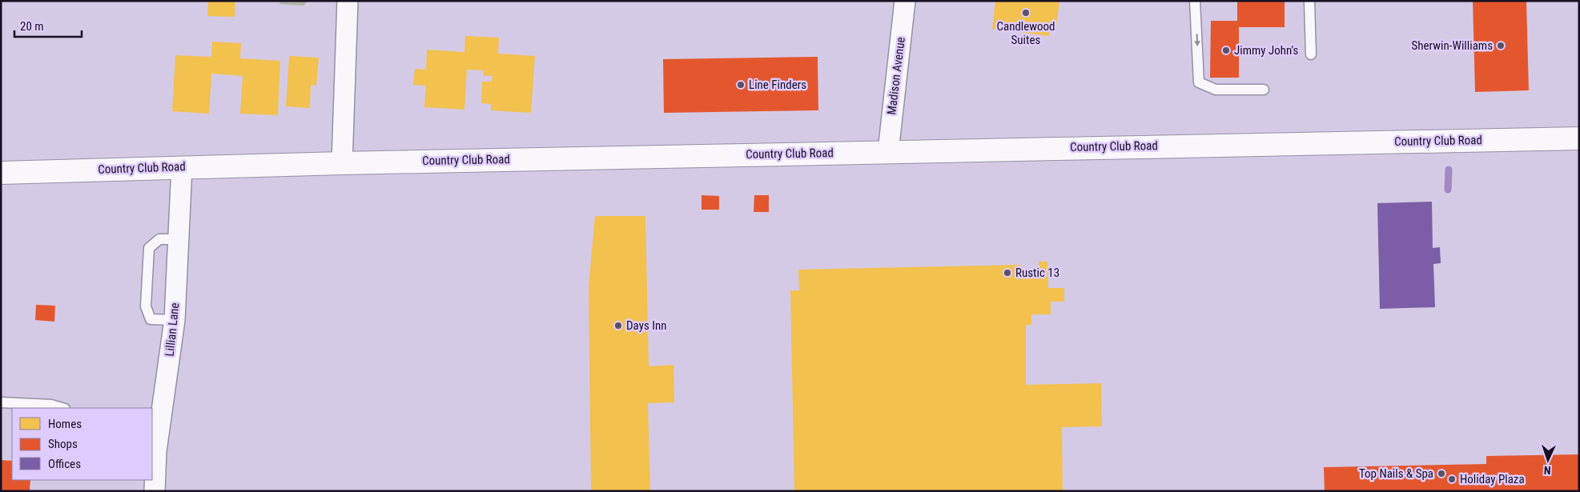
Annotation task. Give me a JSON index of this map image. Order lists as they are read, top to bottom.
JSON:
{
  "streets": {
    "street": ["Madison Avenue", "Country Club Road", "Lillian Lane"]
  },
  "crossings": [
    ["Madison Avenue", "Country Club Road"],
    ["Country Club Road", "Lillian Lane"]
  ],
  "places": [
    "Candlewood Suites",
    "Sherwin-Williams",
    "Jimmy John's",
    "Line Finders",
    "Rustic 13",
    "Days Inn",
    "Top Nails & Spa",
    "Holiday Plaza"
  ],
  "legend": ["Homes", "Shops", "Offices"],
  "scale_bar": "20 m",
  "north": "bottom"
}
